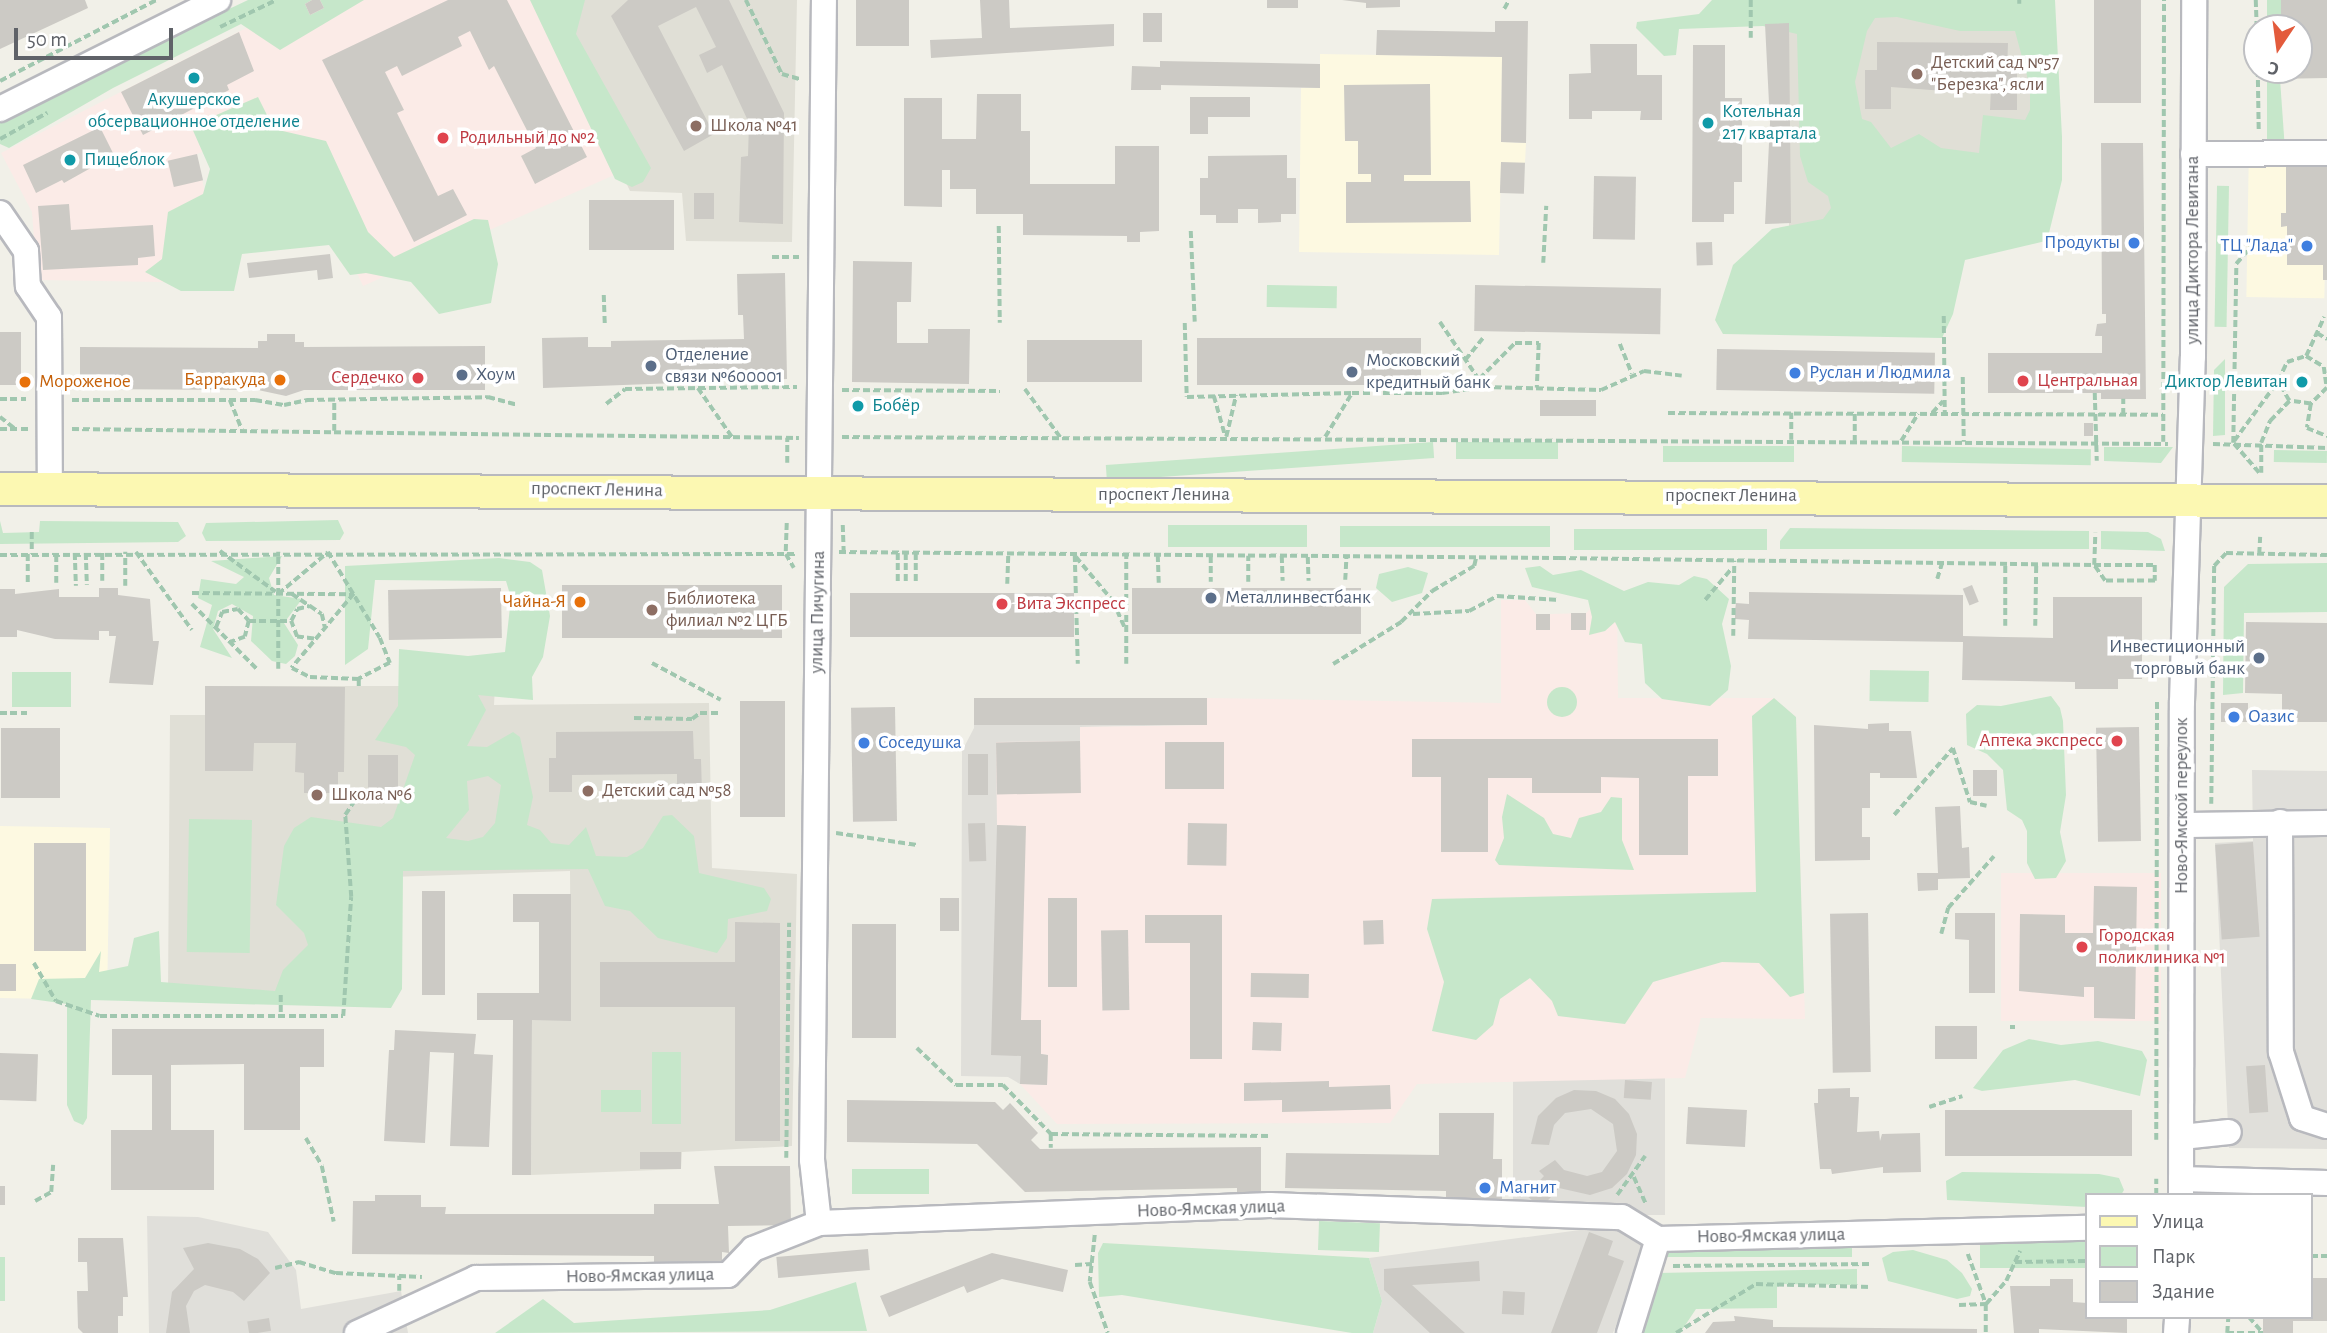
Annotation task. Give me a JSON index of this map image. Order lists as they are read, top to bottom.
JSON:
{
  "streets": {
    "main road": ["проспект Ленина"],
    "street": [
      "улица Диктора Левитана",
      "улица Пичугина",
      "Ново-Ямской переулок",
      "Ново-Ямская улица"
    ]
  },
  "crossings": [
    ["улица Диктора Левитана", "проспект Ленина"],
    ["улица Диктора Левитана", "Ново-Ямской переулок"],
    ["проспект Ленина", "улица Пичугина"],
    ["проспект Ленина", "Ново-Ямской переулок"],
    ["улица Пичугина", "Ново-Ямская улица"]
  ],
  "places": [
    "Детский сад №57 \"Березка\", ясли",
    "Акушерское обсервационное отделение",
    "Котельная 217 квартала",
    "Школа №41",
    "Родильный до №2",
    "Пищеблок",
    "Продукты",
    "ТЦ \"Лада\"",
    "Отделение связи №600001",
    "Московский кредитный банк",
    "Руслан и Людмила",
    "Хоум",
    "Сердечко",
    "Барракуда",
    "Центральная",
    "Мороженое",
    "Диктор Левитан",
    "Бобёр",
    "Металлинвестбанк",
    "Чайна-Я",
    "Вита Экспресс",
    "Библиотека филиал №2 ЦГБ",
    "Инвестиционный торговый банк",
    "Оазис",
    "Аптека экспресс",
    "Соседушка",
    "Детский сад №58",
    "Школа №6",
    "Городская поликлиника №1",
    "Магнит"
  ],
  "legend": ["Улица", "Парк", "Здание"],
  "scale_bar": "50 m",
  "north": "bottom"
}
